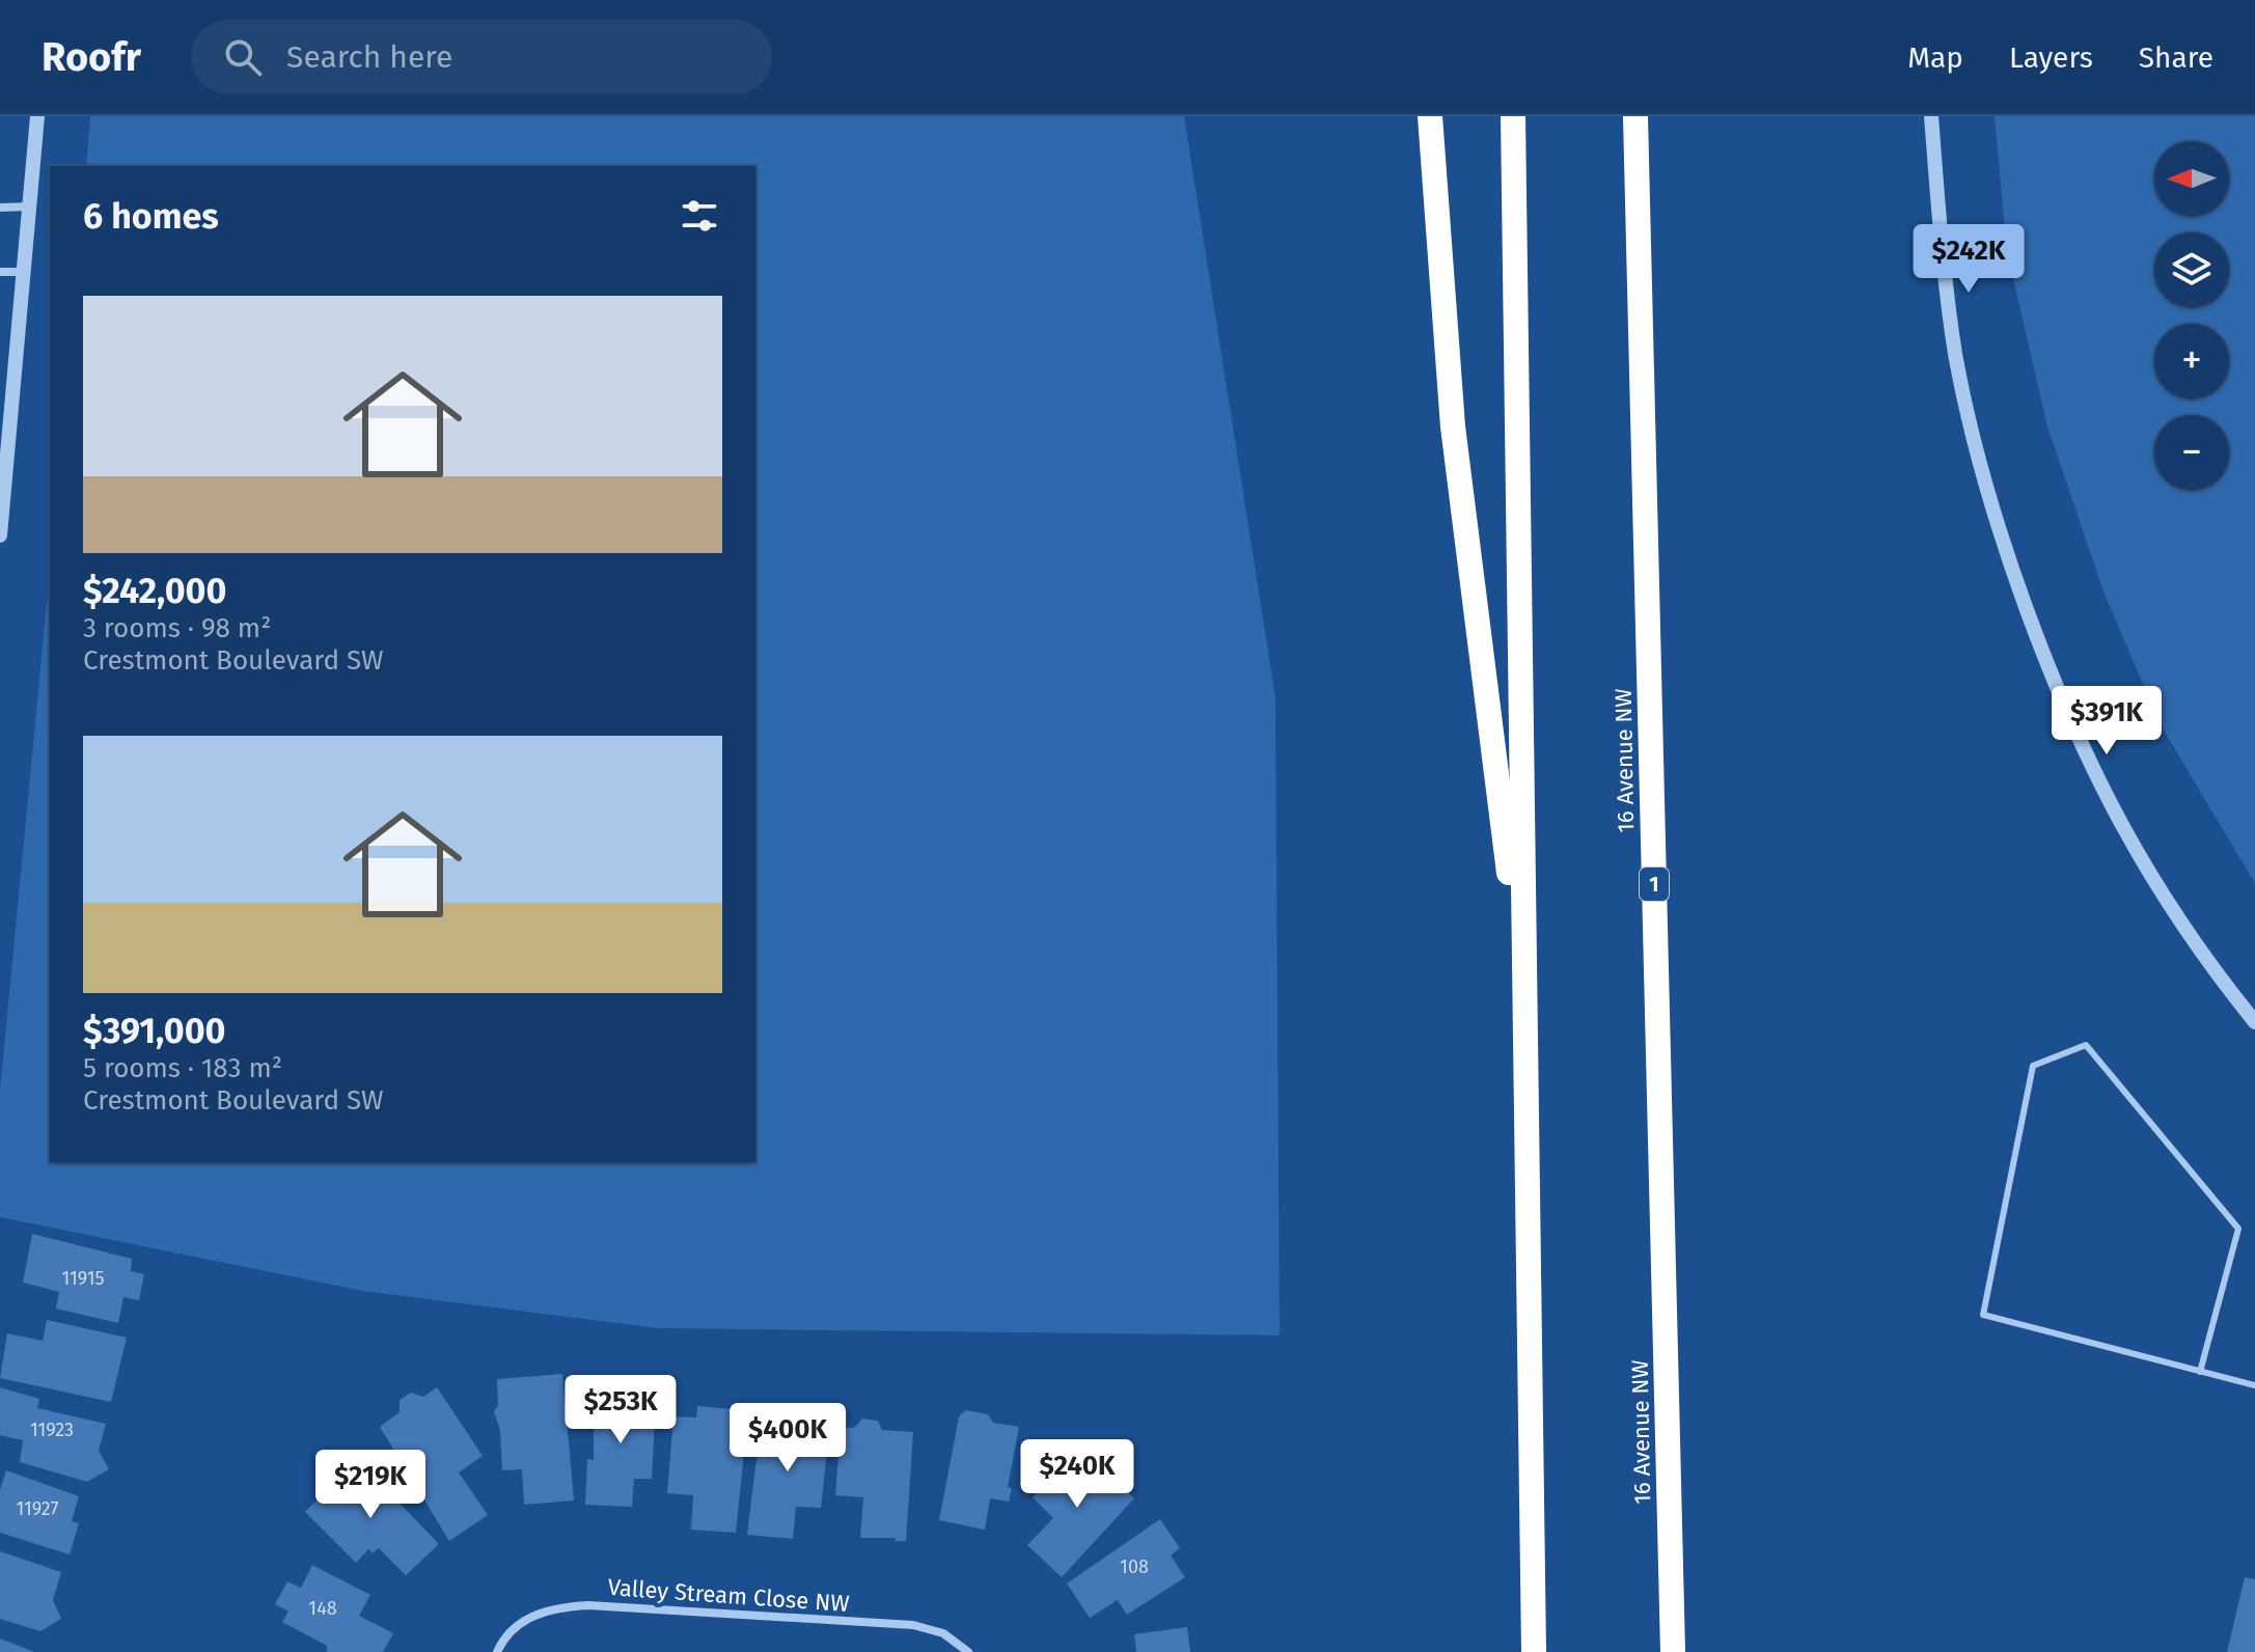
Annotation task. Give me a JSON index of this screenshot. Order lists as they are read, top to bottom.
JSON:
{
  "streets": {
    "highway": ["16 Avenue NW", "1"],
    "street": ["Valley Stream Close NW"]
  },
  "house_numbers": [
    "11915",
    "11923",
    "11927",
    "108",
    "148"
  ],
  "north": "left",
  "page": {
    "header": "Roofr",
    "search": "Search here",
    "nav": ["Map", "Layers", "Share"],
    "map_buttons": ["+", "−"],
    "heading": "6 homes",
    "price": [
      "$242K",
      "$391K",
      "$253K",
      "$400K",
      "$240K",
      "$219K"
    ],
    "list": [
      {
        "name": "$242,000",
        "note": "3 rooms · 98 m² · Crestmont Boulevard SW"
      },
      {
        "name": "$391,000",
        "note": "5 rooms · 183 m² · Crestmont Boulevard SW"
      }
    ]
  }
}
